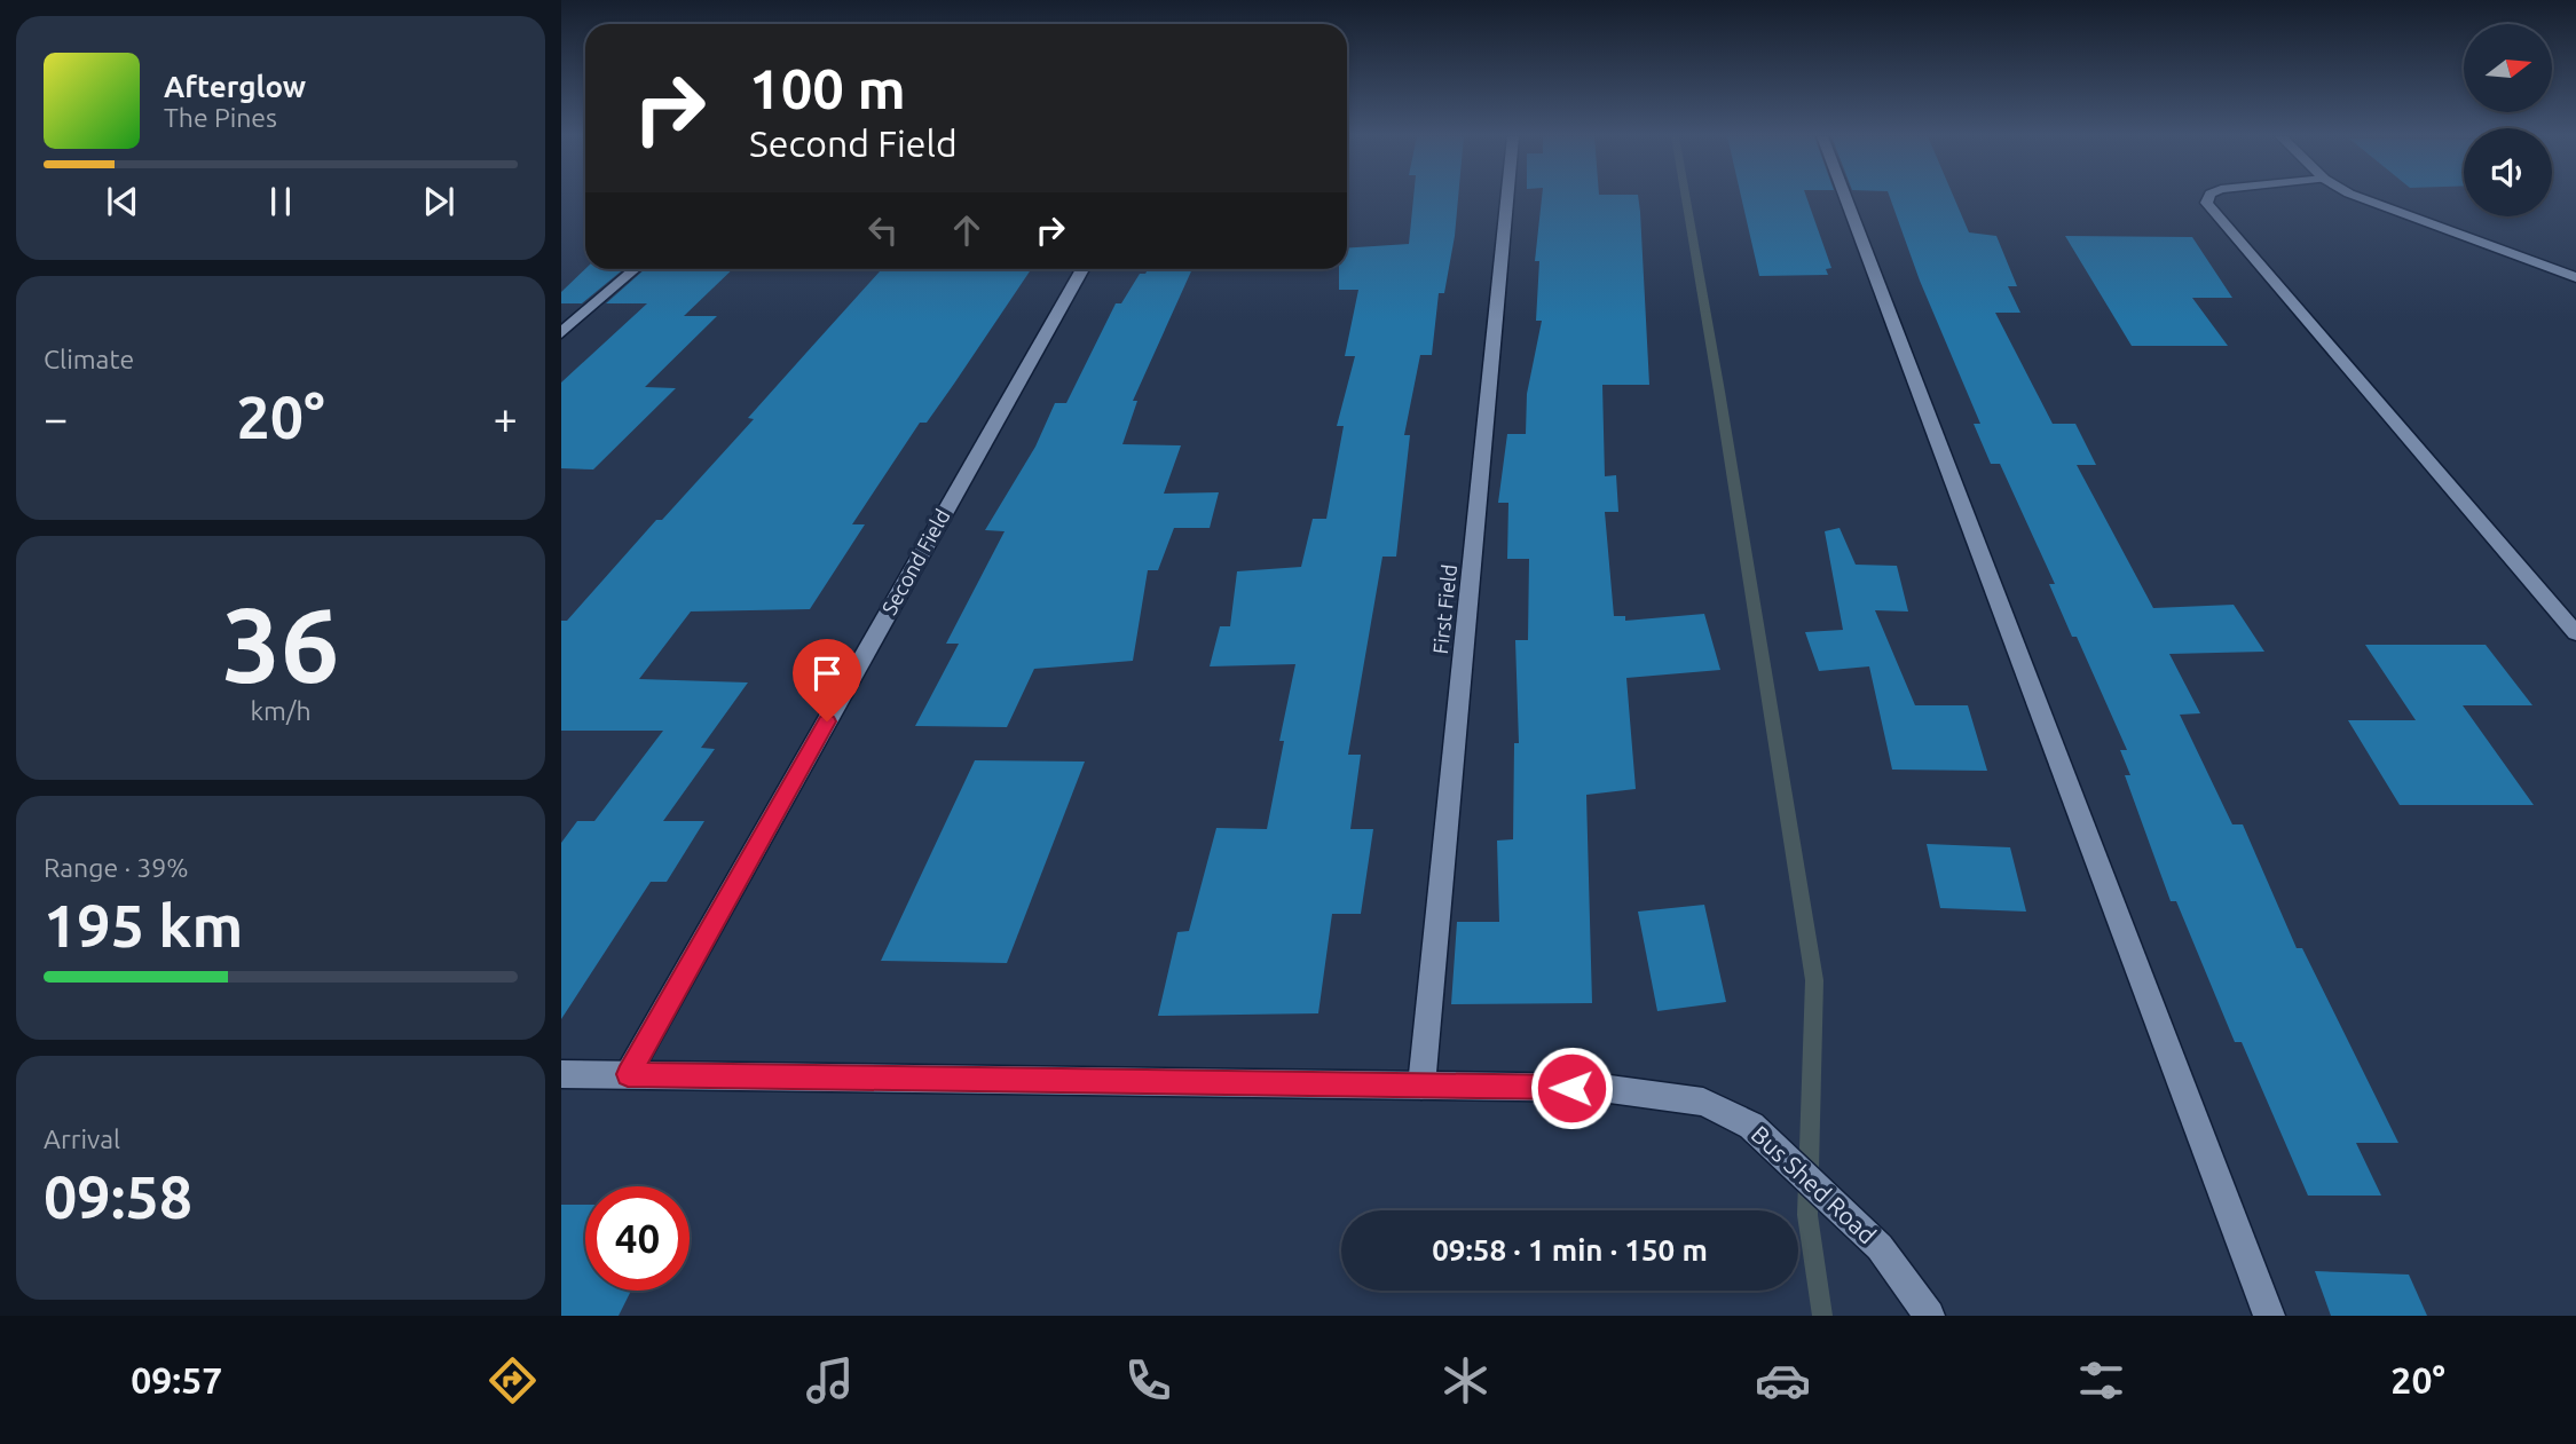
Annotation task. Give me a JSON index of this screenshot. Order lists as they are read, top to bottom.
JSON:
{
  "streets": {
    "street": ["Second Field", "First Field", "Bus Shed Road"]
  },
  "crossings": [
    ["Second Field", "Bus Shed Road"],
    ["First Field", "Bus Shed Road"]
  ],
  "north": "right",
  "page": {
    "turn": ["100 m", "Second Field"],
    "song": ["Afterglow", "The Pines"],
    "tile": [
      "Climate",
      ["36", "km/h"],
      ["Range · 39%", "195 km"],
      ["Arrival", "09:58"]
    ],
    "heat": ["−", "20°", "+"],
    "limit": "40",
    "trip": "09:58 · 1 min · 150 m",
    "tabs": ["09:57", "20°"]
  }
}
